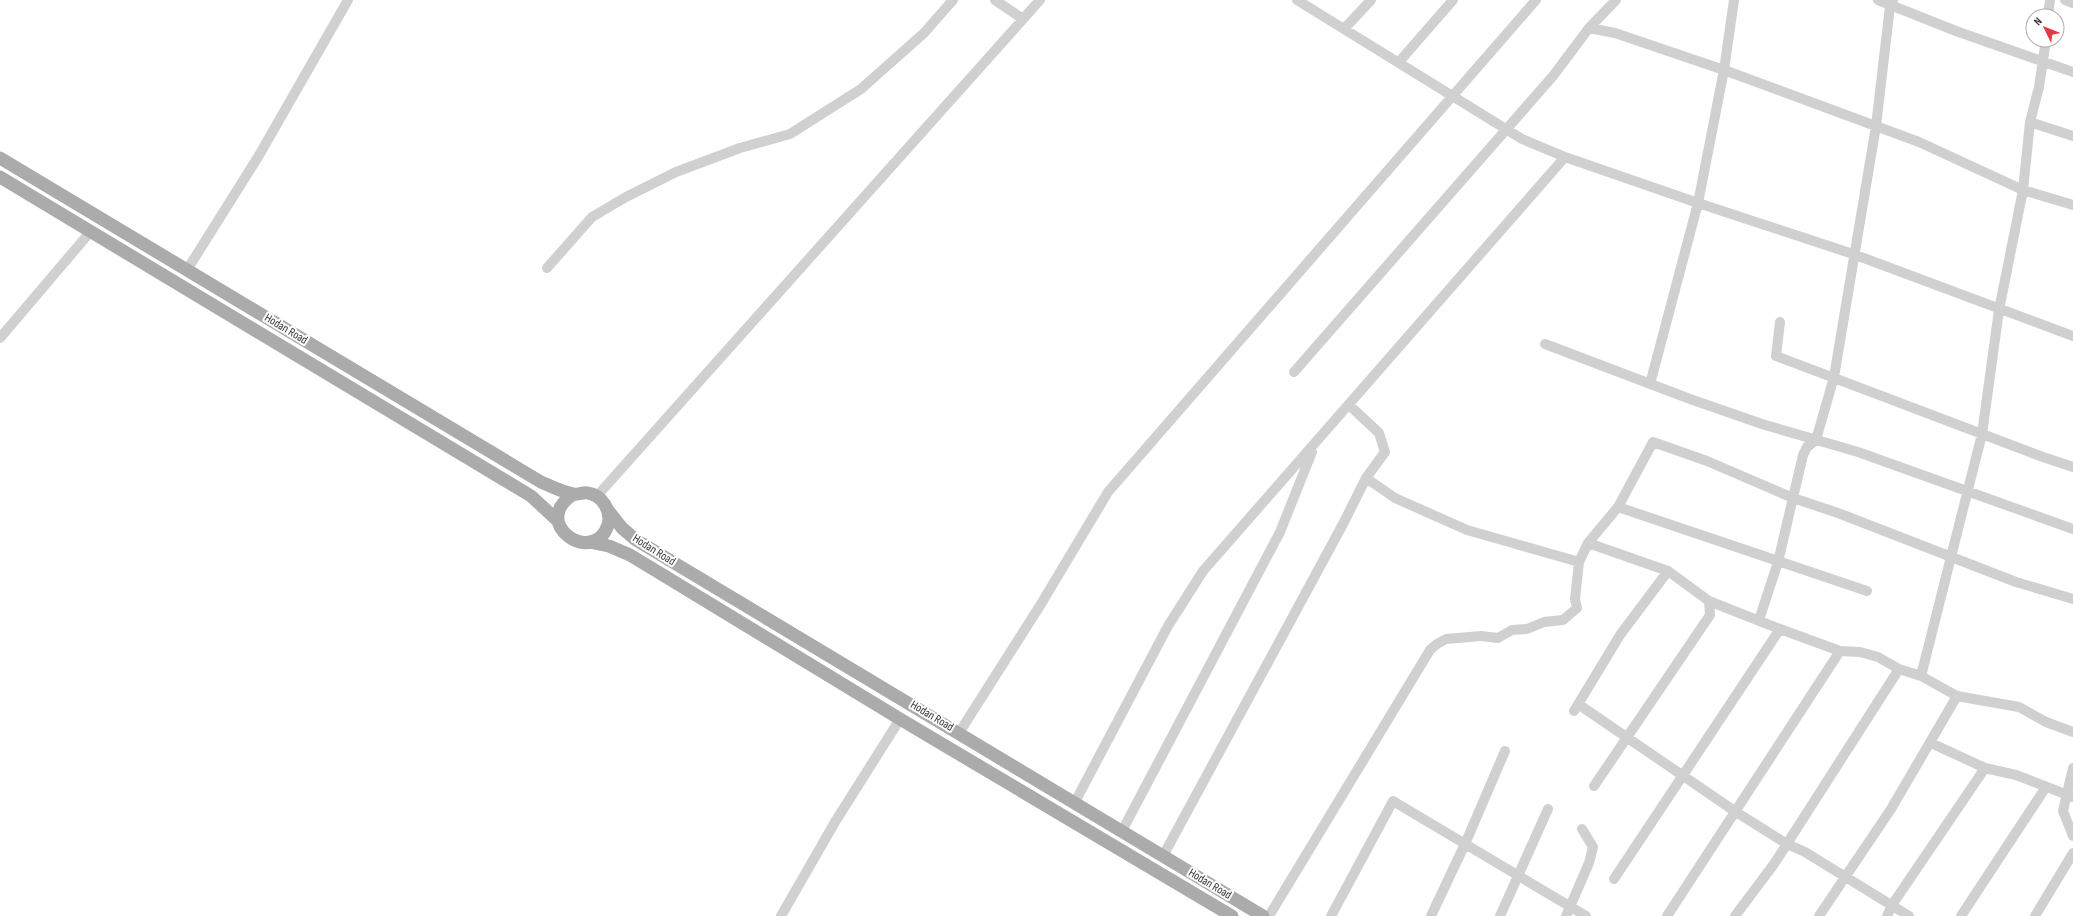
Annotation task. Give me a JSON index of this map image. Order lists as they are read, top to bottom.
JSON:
{
  "streets": {
    "main road": ["Hodan Road"]
  },
  "north": "top left"
}
